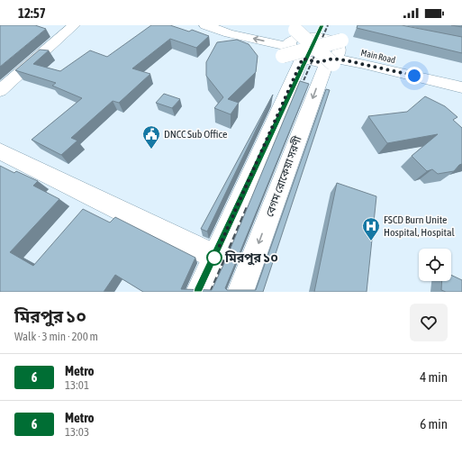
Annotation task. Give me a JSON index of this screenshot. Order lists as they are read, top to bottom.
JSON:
{
  "streets": {
    "main road": ["Main Road", "বেগম রোকেয়া সরণী"]
  },
  "crossings": [
    ["Main Road", "বেগম রোকেয়া সরণী"]
  ],
  "places": {
    "public building": ["DNCC Sub Office"],
    "hospital": ["FSCD Burn Unite Hospital, Hospital"],
    "other": ["মিরপুর ১০"]
  },
  "lines": ["metro line 6"],
  "page": {
    "status": "12:57",
    "heading": ["মিরপুর ১০", "Walk · 3 min · 200 m"],
    "list": [
      {
        "mark": "6",
        "name": "Metro",
        "note": "13:01",
        "value": "4 min"
      },
      {
        "mark": "6",
        "name": "Metro",
        "note": "13:03",
        "value": "6 min"
      }
    ]
  }
}
